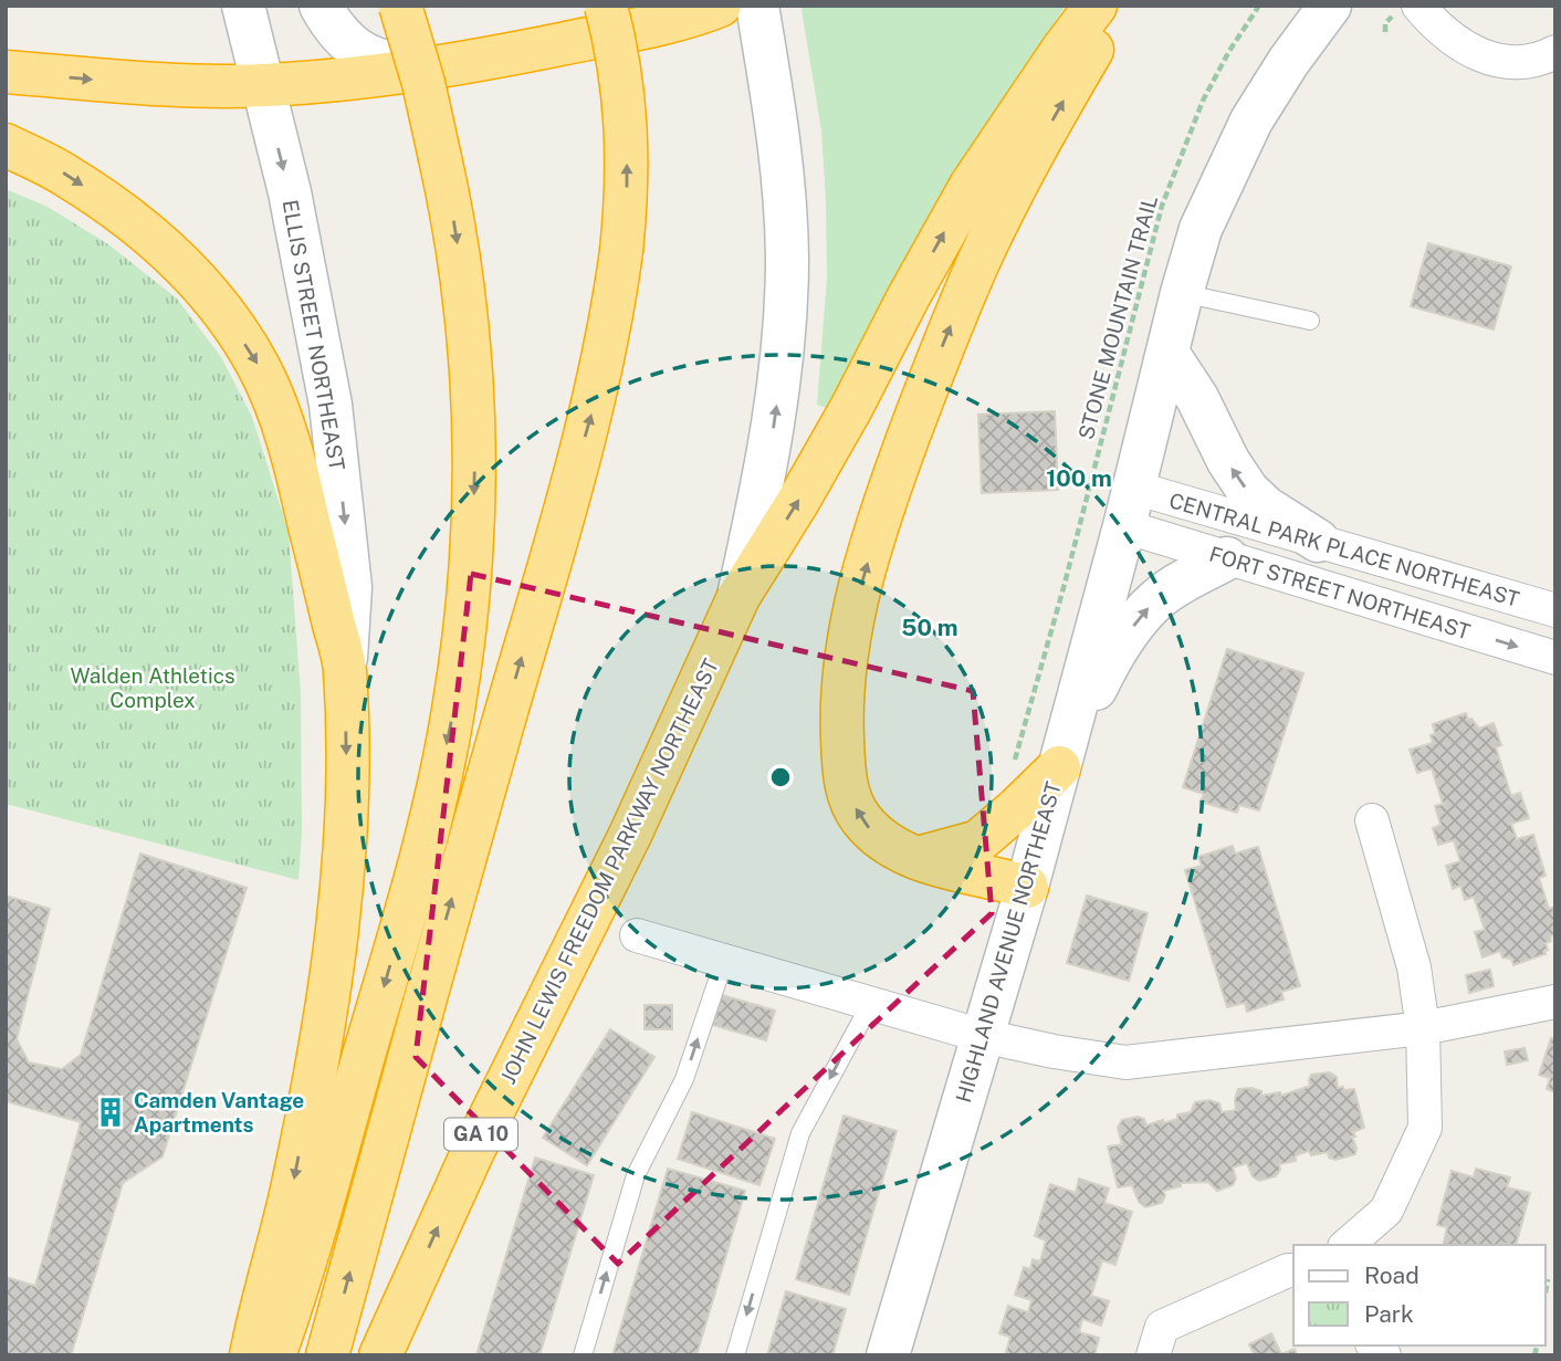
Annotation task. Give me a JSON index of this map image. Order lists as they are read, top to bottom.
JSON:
{
  "streets": {
    "highway": ["JOHN LEWIS FREEDOM PARKWAY NORTHEAST", "GA 10"],
    "main road": ["ELLIS STREET NORTHEAST", "HIGHLAND AVENUE NORTHEAST"],
    "street": ["CENTRAL PARK PLACE NORTHEAST", "FORT STREET NORTHEAST"],
    "path": ["STONE MOUNTAIN TRAIL"]
  },
  "crossings": [
    ["CENTRAL PARK PLACE NORTHEAST", "FORT STREET NORTHEAST"],
    ["CENTRAL PARK PLACE NORTHEAST", "HIGHLAND AVENUE NORTHEAST"],
    ["FORT STREET NORTHEAST", "HIGHLAND AVENUE NORTHEAST"]
  ],
  "one_way": ["ELLIS STREET NORTHEAST", "FORT STREET NORTHEAST"],
  "parks": ["Walden Athletics Complex"],
  "places": {
    "building": ["Camden Vantage Apartments"]
  },
  "legend": ["Road", "Park"],
  "rings": ["100 m", "50 m"]
}
